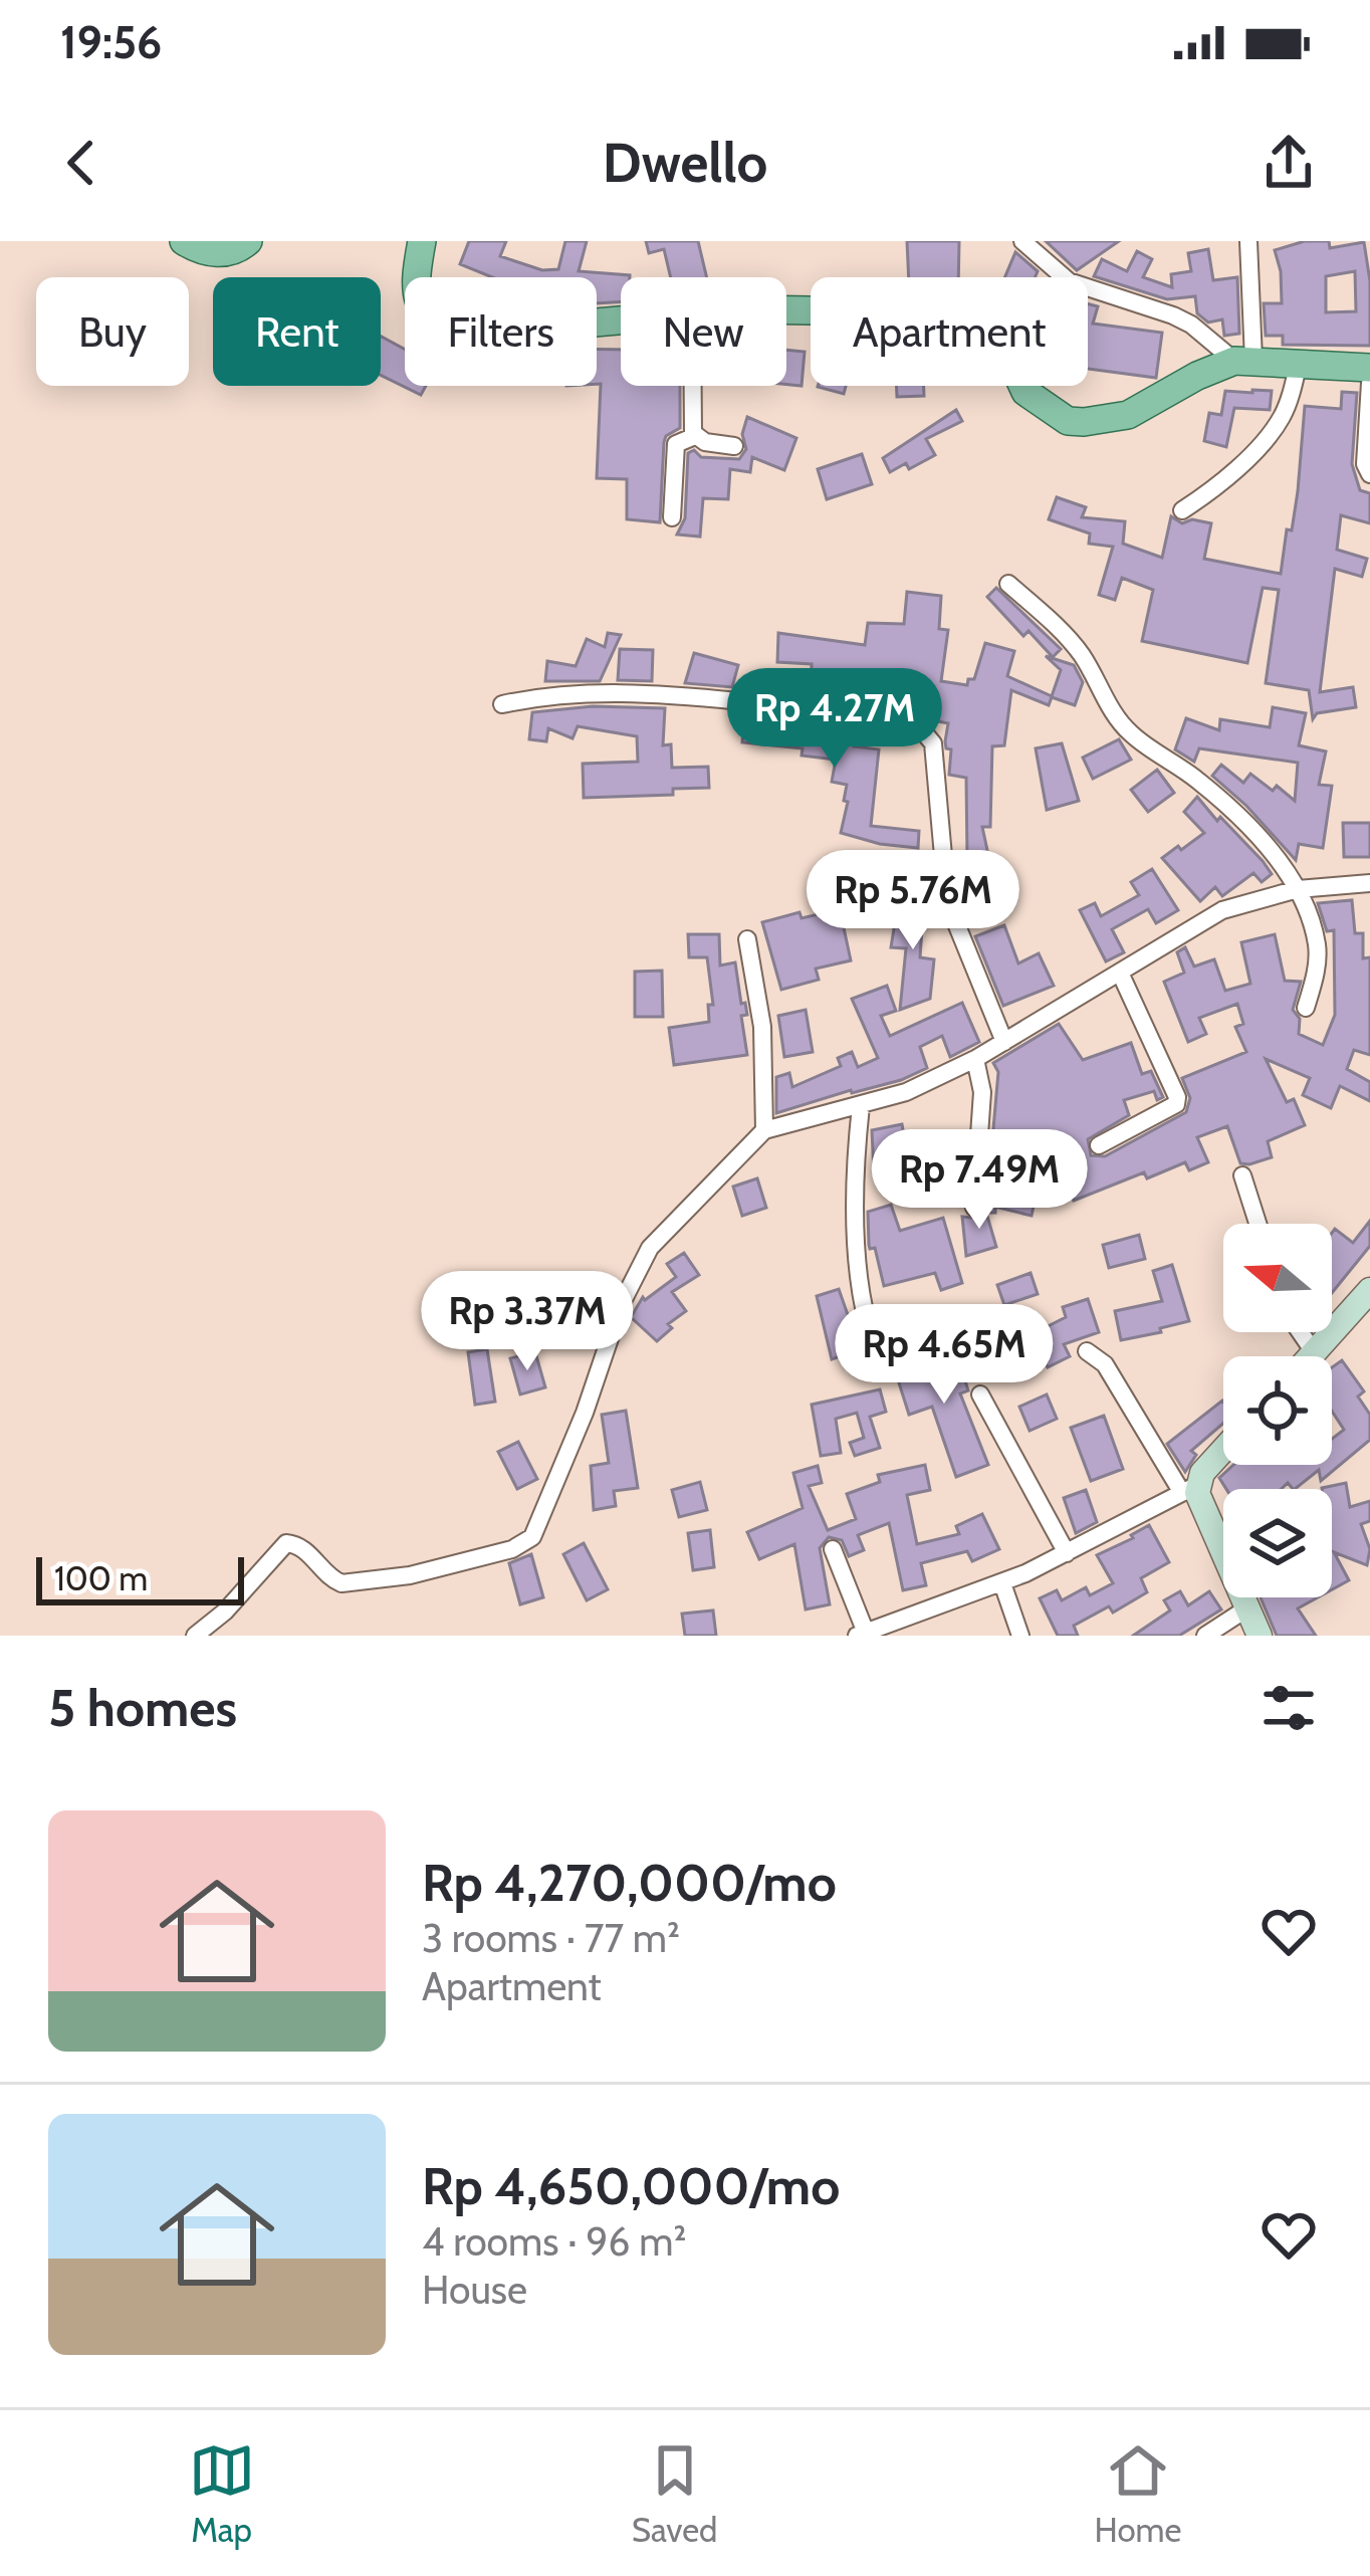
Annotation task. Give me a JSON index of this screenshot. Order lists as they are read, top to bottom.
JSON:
{
  "scale_bar": "100 m",
  "north": "left",
  "page": {
    "status": "19:56",
    "header": "Dwello",
    "chip": [
      "Buy",
      "Rent",
      "Filters",
      "New",
      "Apartment"
    ],
    "price": [
      "Rp 4.27M",
      "Rp 5.76M",
      "Rp 7.49M",
      "Rp 3.37M",
      "Rp 4.65M"
    ],
    "scale": "100 m",
    "heading": "5 homes",
    "list": [
      {
        "name": "Rp 4,270,000/mo",
        "note": "3 rooms · 77 m² · Apartment"
      },
      {
        "name": "Rp 4,650,000/mo",
        "note": "4 rooms · 96 m² · House"
      }
    ],
    "tabs": ["Map", "Saved", "Home"]
  }
}
